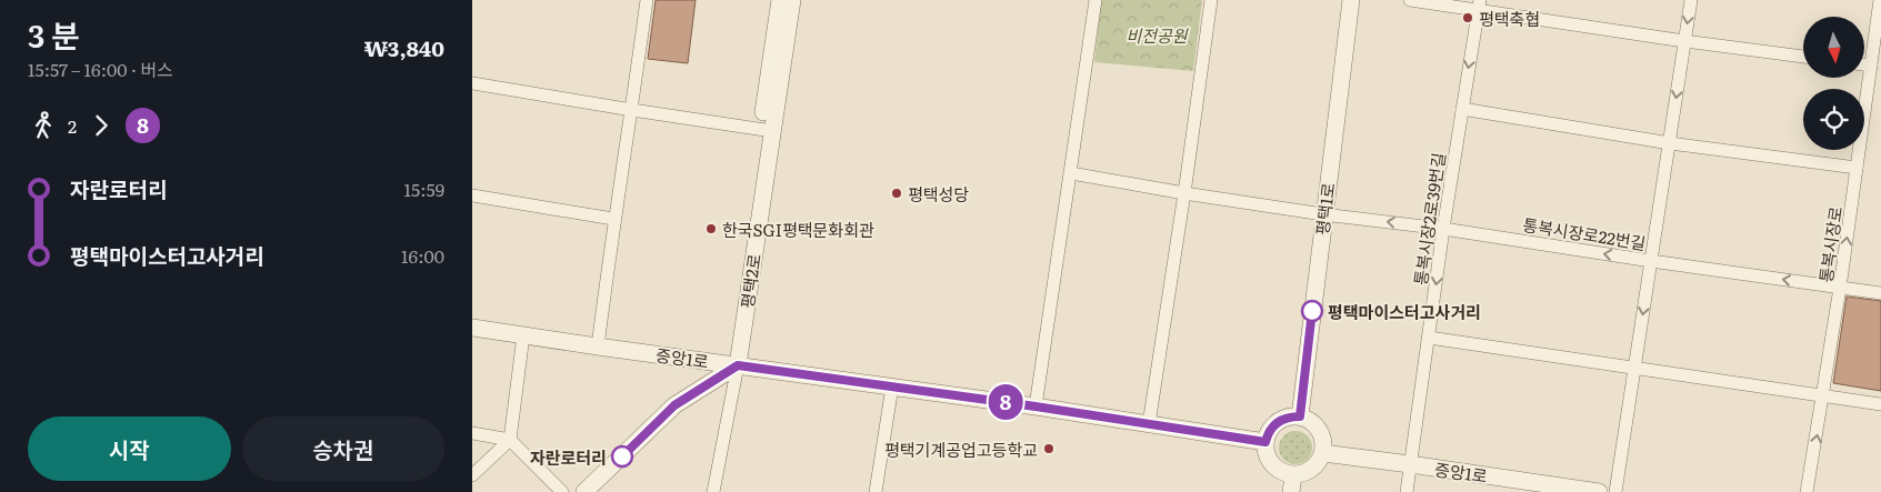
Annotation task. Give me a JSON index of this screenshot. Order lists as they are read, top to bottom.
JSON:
{
  "streets": {
    "street": [
      "평택1로",
      "통복시장2로39번길",
      "통복시장로22번길",
      "통복시장로",
      "평택2로",
      "중앙1로"
    ]
  },
  "crossings": [
    ["평택1로", "통복시장로22번길"],
    ["평택1로", "중앙1로"],
    ["통복시장2로39번길", "통복시장로22번길"],
    ["통복시장2로39번길", "중앙1로"],
    ["통복시장로22번길", "통복시장로"],
    ["평택2로", "중앙1로"]
  ],
  "one_way": ["통복시장2로39번길", "통복시장로"],
  "parks": ["비전공원"],
  "places": [
    "평택축협",
    "평택성당",
    "한국SGI평택문화회관",
    "평택마이스터고사거리",
    "평택기계공업고등학교",
    "자란로터리"
  ],
  "lines": ["bus line 8"],
  "north": "bottom",
  "page": {
    "heading": ["3 분", "15:57 – 16:00 · 버스", "₩3,840"],
    "on_map": "8",
    "legs": ["2", "8"],
    "list": [
      {
        "name": "자란로터리",
        "value": "15:59"
      },
      {
        "name": "평택마이스터고사거리",
        "value": "16:00"
      }
    ],
    "buttons": ["시작", "승차권"]
  }
}
